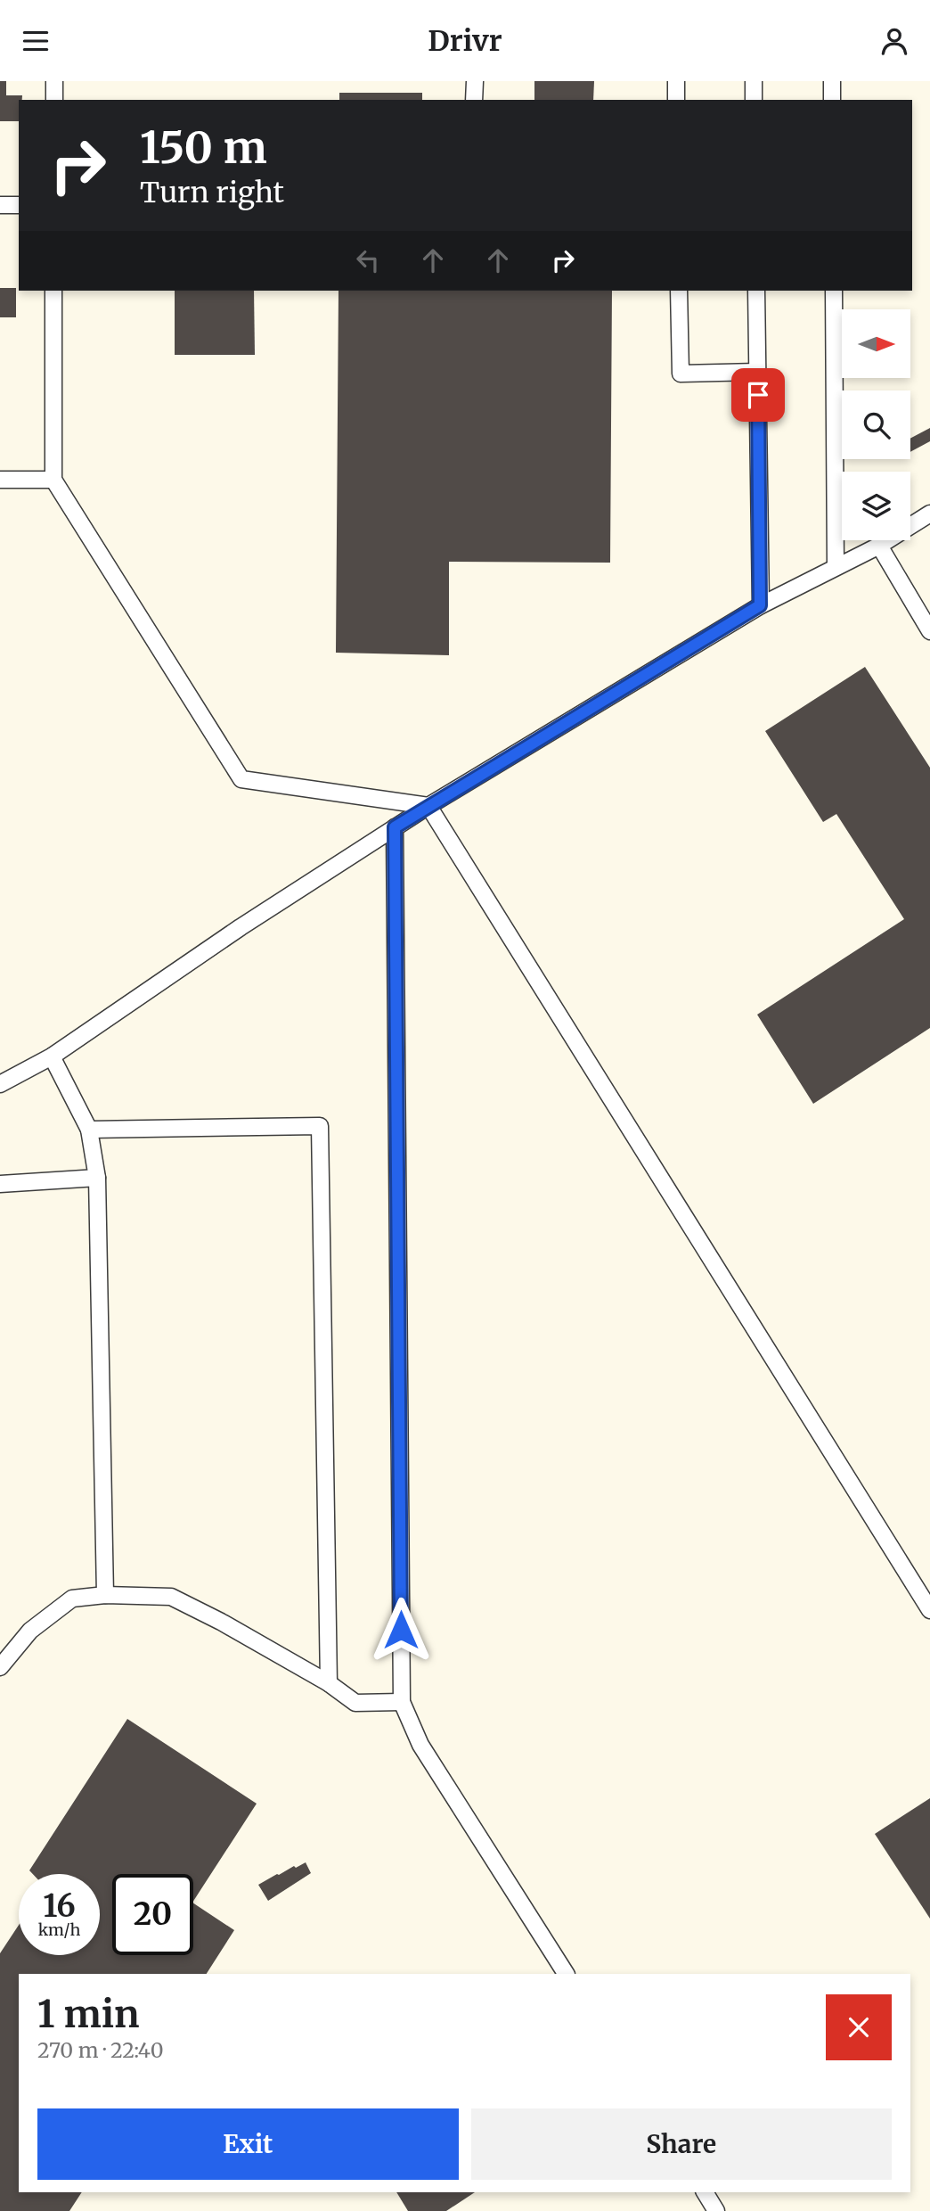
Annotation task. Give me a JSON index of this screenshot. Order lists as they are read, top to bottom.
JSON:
{
  "north": "right",
  "page": {
    "header": "Drivr",
    "turn": ["150 m", "Turn right"],
    "speed": "16 km/h",
    "limit": "20",
    "heading": ["1 min", "270 m · 22:40"],
    "buttons": ["Exit", "Share"]
  }
}
